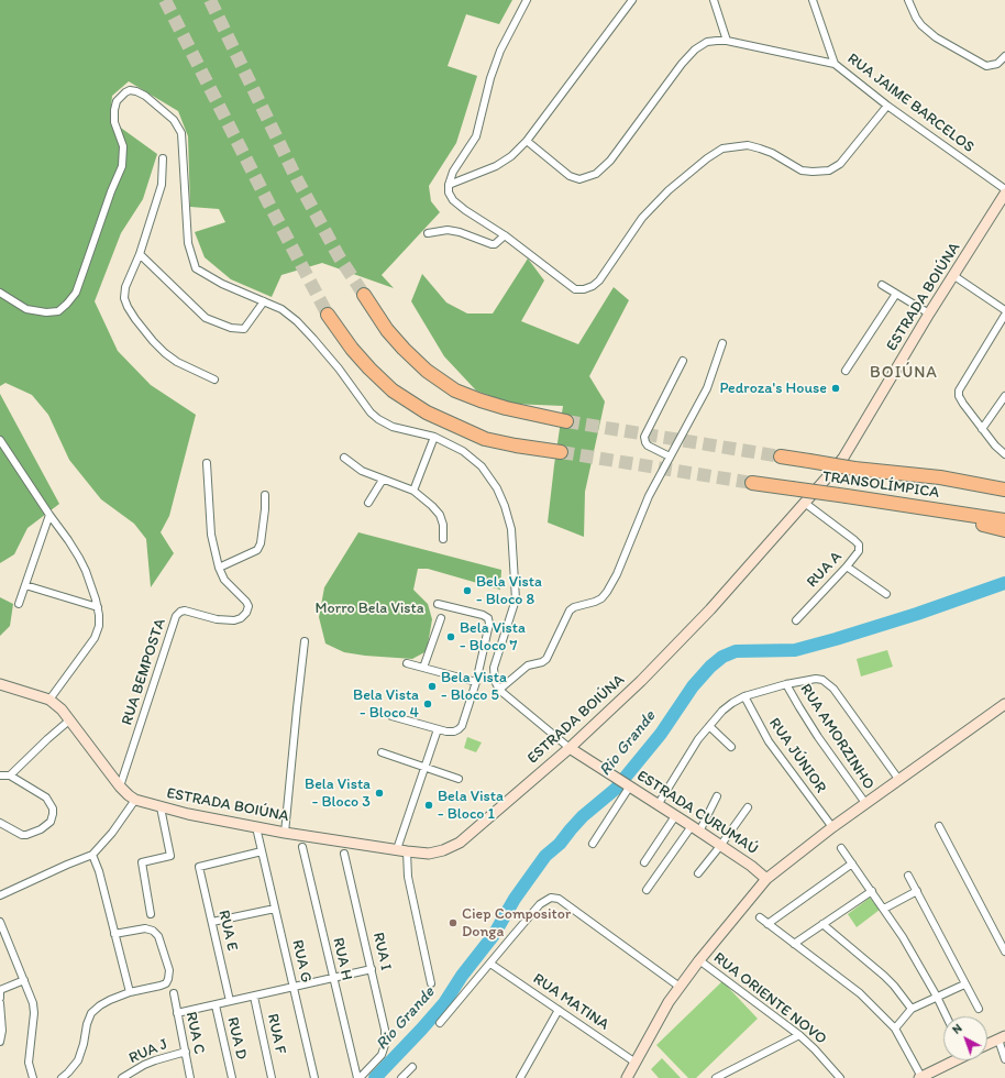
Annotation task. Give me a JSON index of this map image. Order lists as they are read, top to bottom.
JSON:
{
  "streets": {
    "highway": ["TRANSOLÍMPICA"],
    "street": [
      "RUA JAIME BARCELOS",
      "ESTRADA BOIÚNA",
      "RUA A",
      "RUA BEMPOSTA",
      "RUA AMORZINHO",
      "RUA JÚNIOR",
      "ESTRADA CURUMAÚ",
      "RUA E",
      "RUA I",
      "RUA H",
      "RUA G",
      "RUA ORIENTE NOVO",
      "RUA MATINA",
      "RUA C",
      "RUA F",
      "RUA D",
      "RUA J"
    ]
  },
  "crossings": [
    ["ESTRADA BOIÚNA", "RUA A"],
    ["ESTRADA BOIÚNA", "RUA BEMPOSTA"],
    ["ESTRADA BOIÚNA", "ESTRADA CURUMAÚ"],
    ["ESTRADA BOIÚNA", "RUA G"],
    ["RUA E", "RUA G"],
    ["RUA I", "RUA H"],
    ["RUA C", "RUA J"]
  ],
  "districts": ["BOIÚNA"],
  "water": ["Rio Grande"],
  "parks": ["Morro Bela Vista"],
  "places": [
    "Pedroza's House",
    "Bela Vista - Bloco 8",
    "Bela Vista - Bloco 7",
    "Bela Vista - Bloco 5",
    "Bela Vista - Bloco 4",
    "Bela Vista - Bloco 3",
    "Bela Vista - Bloco 1",
    "Ciep Compositor Donga"
  ],
  "north": "top left"
}
